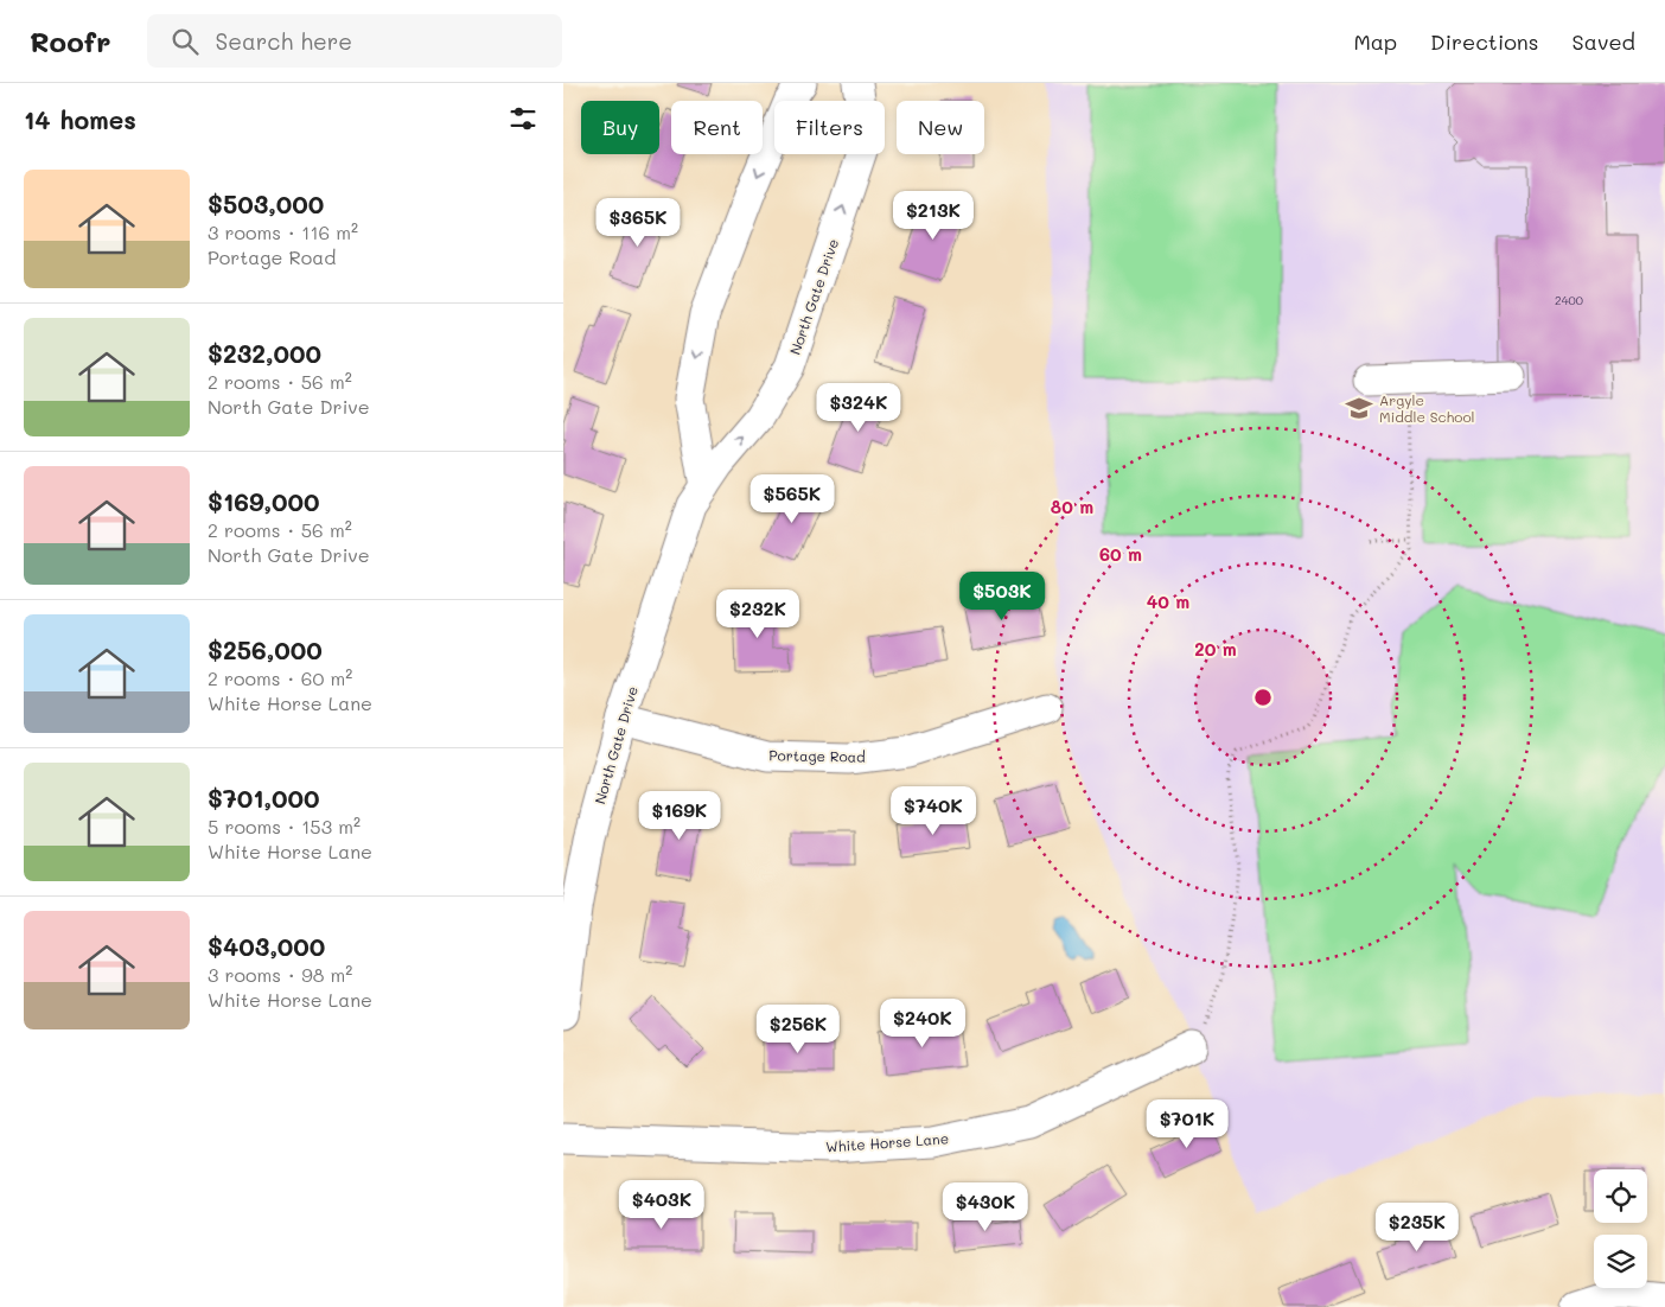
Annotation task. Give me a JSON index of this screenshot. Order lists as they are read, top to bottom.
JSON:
{
  "streets": {
    "street": ["North Gate Drive", "Portage Road", "White Horse Lane"]
  },
  "crossings": [
    ["North Gate Drive", "Portage Road"]
  ],
  "places": {
    "school or university": ["Argyle Middle School"]
  },
  "house_numbers": ["2400"],
  "page": {
    "header": "Roofr",
    "search": "Search here",
    "nav": ["Map", "Directions", "Saved"],
    "heading": "14 homes",
    "chip": [
      "Buy",
      "Rent",
      "Filters",
      "New"
    ],
    "list": [
      {
        "name": "$503,000",
        "note": "3 rooms · 116 m² · Portage Road"
      },
      {
        "name": "$232,000",
        "note": "2 rooms · 56 m² · North Gate Drive"
      },
      {
        "name": "$169,000",
        "note": "2 rooms · 56 m² · North Gate Drive"
      },
      {
        "name": "$256,000",
        "note": "2 rooms · 60 m² · White Horse Lane"
      },
      {
        "name": "$701,000",
        "note": "5 rooms · 153 m² · White Horse Lane"
      },
      {
        "name": "$403,000",
        "note": "3 rooms · 98 m² · White Horse Lane"
      }
    ],
    "price": [
      "$213K",
      "$365K",
      "$324K",
      "$565K",
      "$503K",
      "$232K",
      "$740K",
      "$169K",
      "$240K",
      "$256K",
      "$701K",
      "$403K",
      "$430K",
      "$235K"
    ]
  },
  "rings": [
    "80 m",
    "60 m",
    "40 m",
    "20 m"
  ]
}
